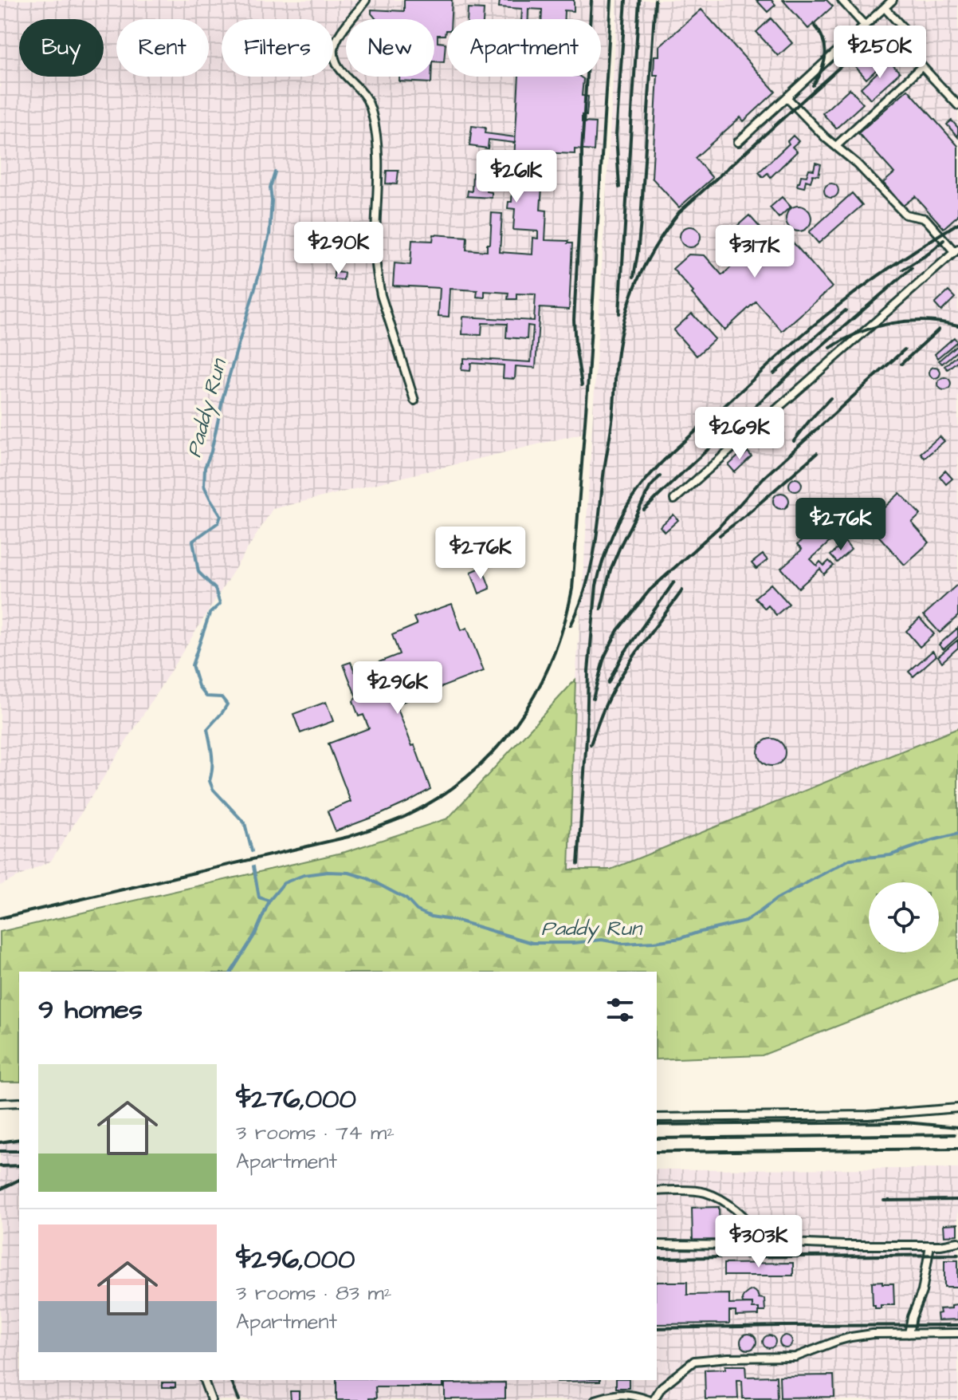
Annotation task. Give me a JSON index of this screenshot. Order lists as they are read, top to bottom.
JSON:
{
  "water": ["Paddy Run"],
  "page": {
    "chip": [
      "Buy",
      "Rent",
      "Filters",
      "New",
      "Apartment"
    ],
    "price": [
      "$250K",
      "$261K",
      "$290K",
      "$317K",
      "$269K",
      "$276K",
      "$276K",
      "$296K",
      "$303K"
    ],
    "heading": "9 homes",
    "list": [
      {
        "name": "$276,000",
        "note": "3 rooms · 74 m² · Apartment"
      },
      {
        "name": "$296,000",
        "note": "3 rooms · 83 m² · Apartment"
      }
    ]
  }
}
